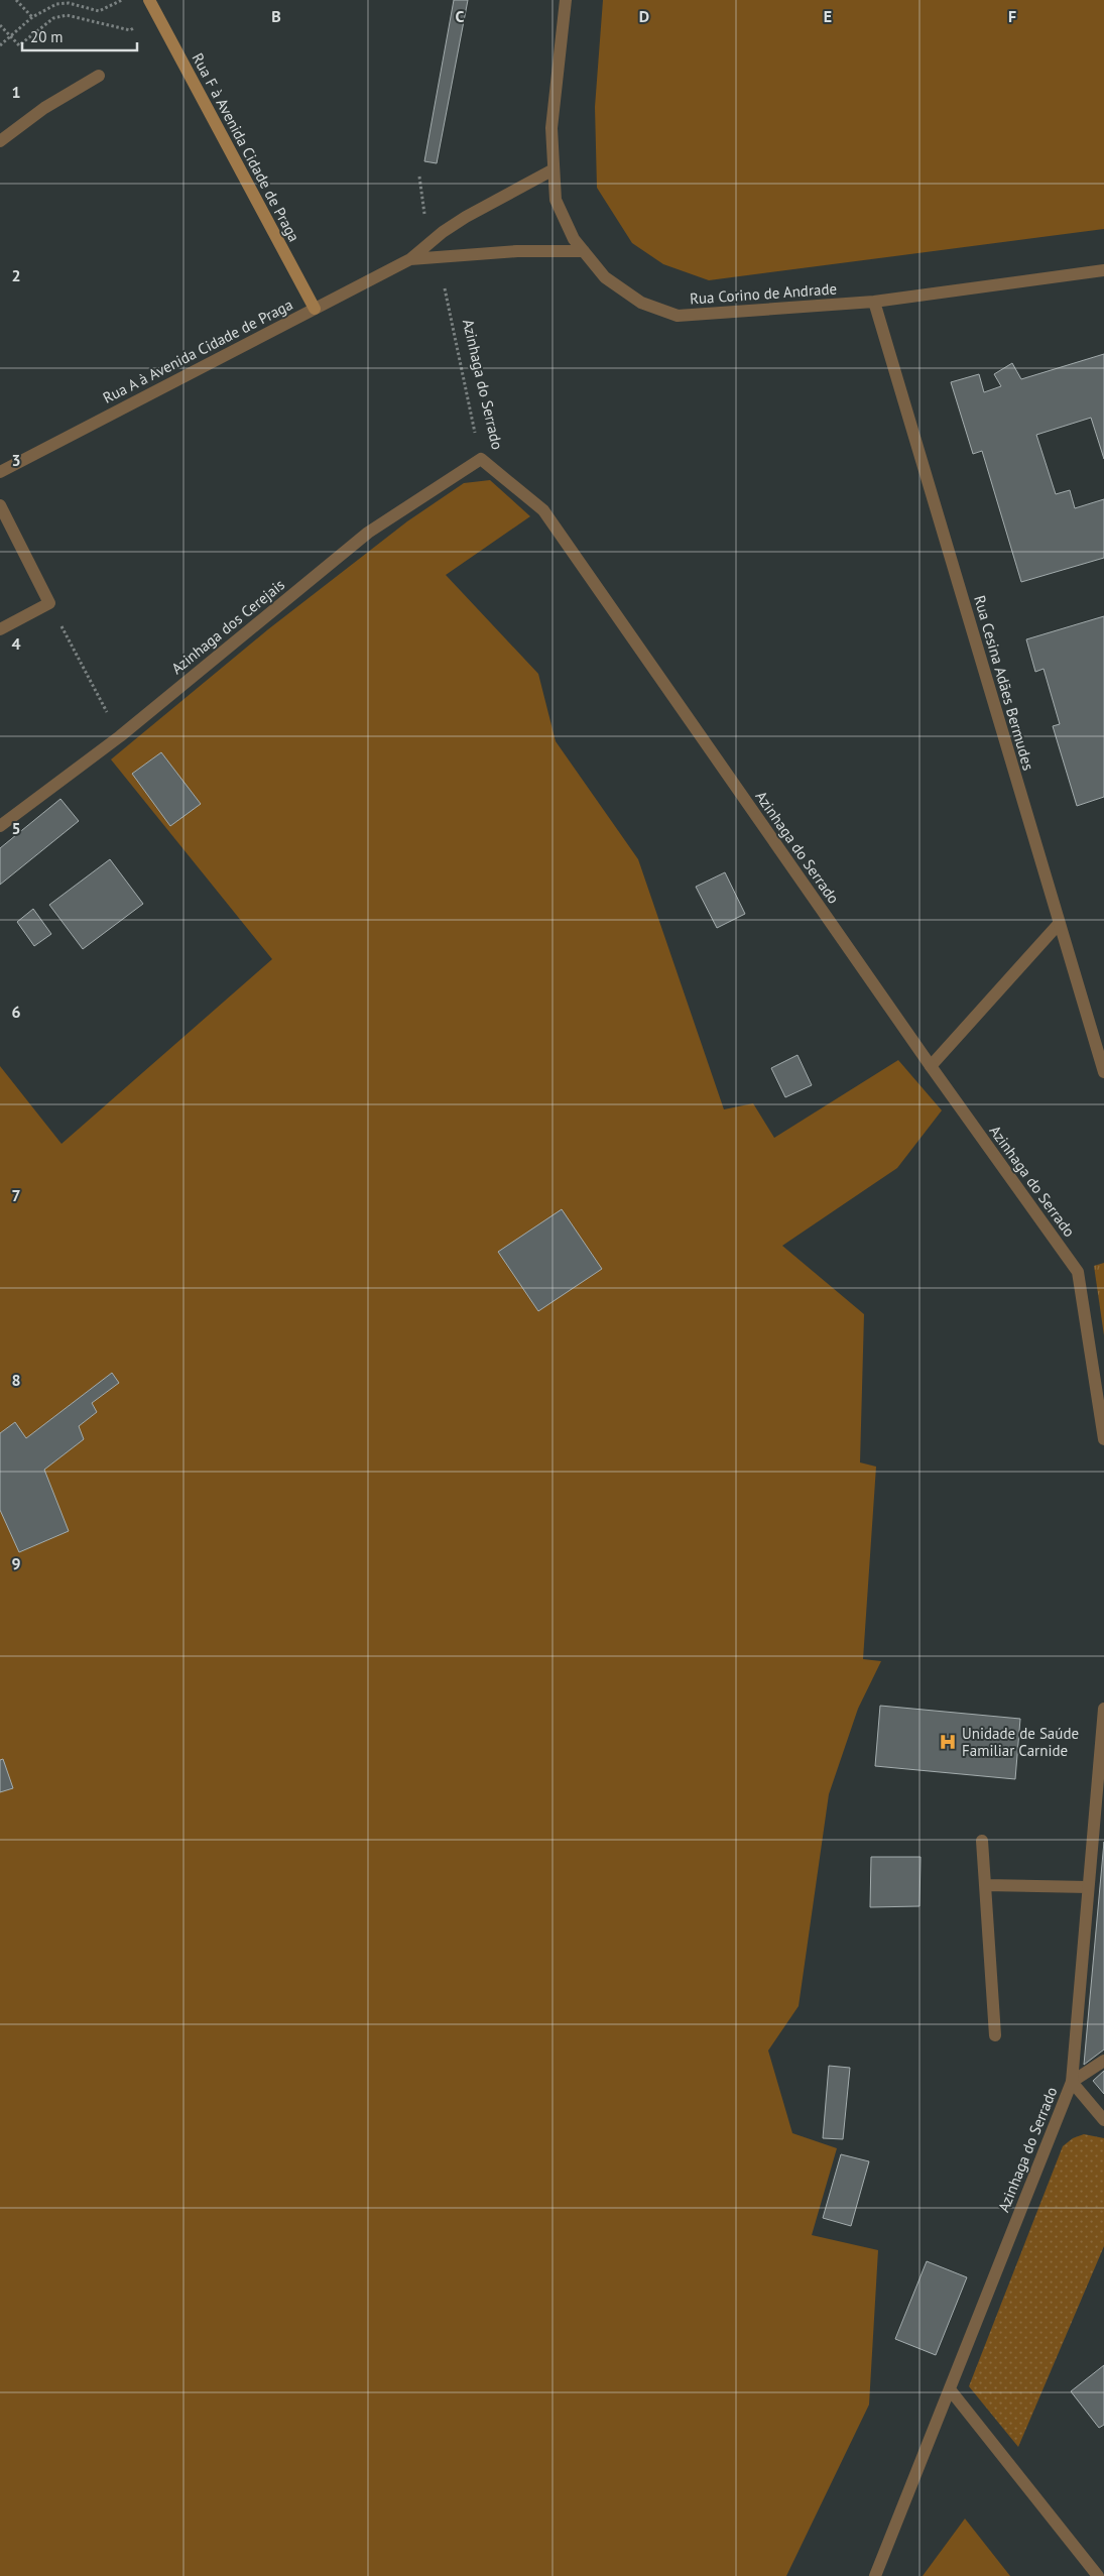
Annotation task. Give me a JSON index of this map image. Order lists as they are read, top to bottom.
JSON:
{
  "streets": {
    "main road": ["Rua F à Avenida Cidade de Praga"],
    "street": [
      "Rua Corino de Andrade",
      "Rua A à Avenida Cidade de Praga",
      "Azinhaga do Serrado",
      "Azinhaga dos Cerejais",
      "Rua Cesina Adães Bermudes"
    ]
  },
  "crossings": [
    ["Rua F à Avenida Cidade de Praga", "Rua A à Avenida Cidade de Praga"],
    ["Rua Corino de Andrade", "Rua Cesina Adães Bermudes"],
    ["Azinhaga do Serrado", "Azinhaga dos Cerejais"]
  ],
  "places": {
    "hospital": ["Unidade de Saúde Familiar Carnide"]
  },
  "scale_bar": "20 m",
  "grid": {
    "columns": [
      "B",
      "C",
      "D",
      "E",
      "F"
    ],
    "rows": [
      "1",
      "2",
      "3",
      "4",
      "5",
      "6",
      "7",
      "8",
      "9"
    ]
  }
}
